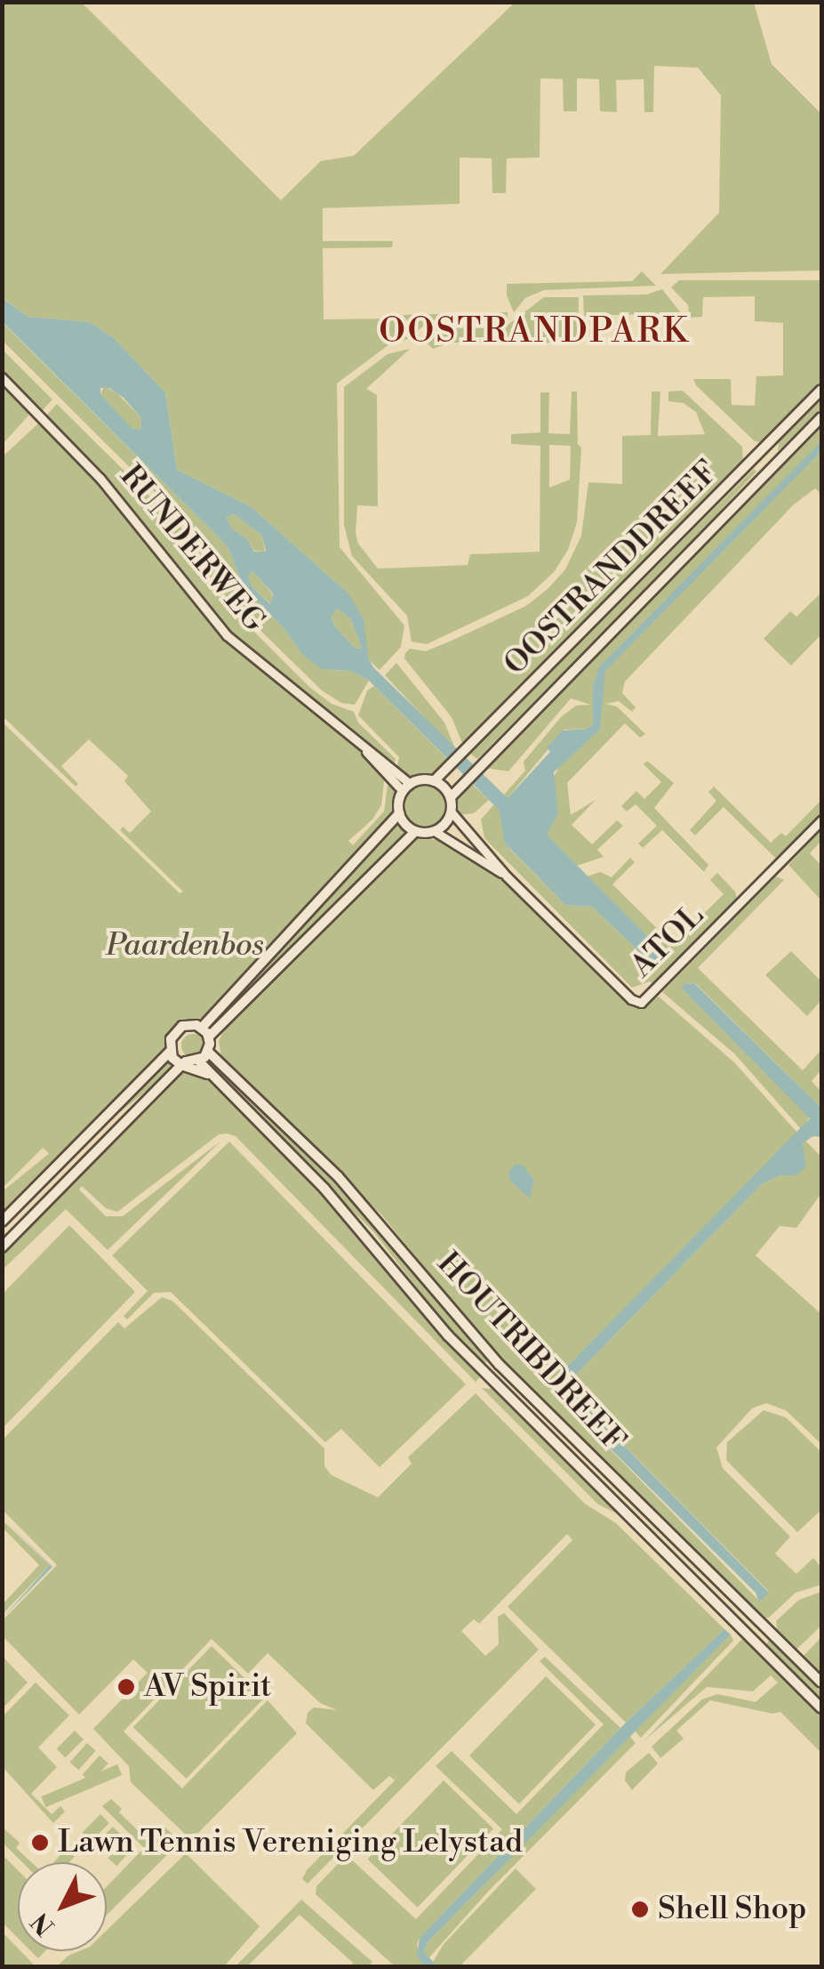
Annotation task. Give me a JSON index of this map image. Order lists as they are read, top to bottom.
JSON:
{
  "streets": {
    "main road": ["OOSTRANDDREEF", "HOUTRIBDREEF"],
    "street": ["RUNDERWEG", "ATOL"]
  },
  "crossings": [
    ["RUNDERWEG", "OOSTRANDDREEF"],
    ["RUNDERWEG", "ATOL"],
    ["OOSTRANDDREEF", "ATOL"]
  ],
  "districts": ["OOSTRANDPARK"],
  "parks": ["Paardenbos"],
  "places": ["AV Spirit", "Lawn Tennis Vereniging Lelystad", "Shell Shop"],
  "north": "bottom left"
}
